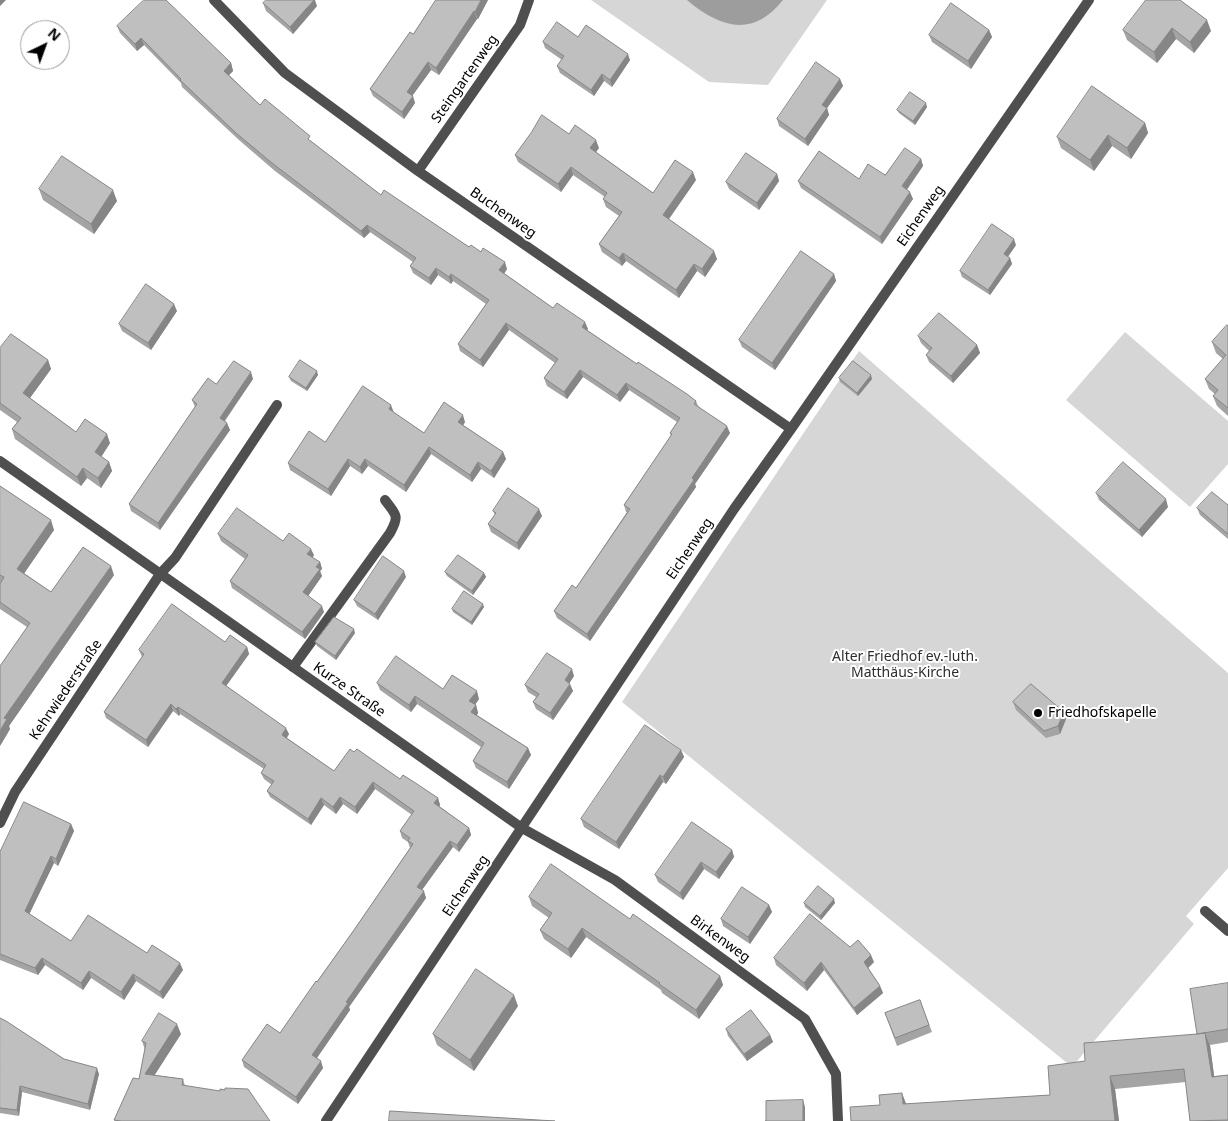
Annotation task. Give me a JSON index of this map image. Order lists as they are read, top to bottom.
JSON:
{
  "streets": {
    "street": [
      "Steingartenweg",
      "Buchenweg",
      "Eichenweg",
      "Kehrwiederstraße",
      "Kurze Straße",
      "Birkenweg"
    ]
  },
  "crossings": [
    ["Steingartenweg", "Buchenweg"],
    ["Buchenweg", "Eichenweg"],
    ["Eichenweg", "Kurze Straße"],
    ["Eichenweg", "Birkenweg"],
    ["Kehrwiederstraße", "Kurze Straße"],
    ["Kurze Straße", "Birkenweg"]
  ],
  "parks": ["Alter Friedhof ev.-luth. Matthäus-Kirche"],
  "places": ["Friedhofskapelle"],
  "north": "top right"
}
